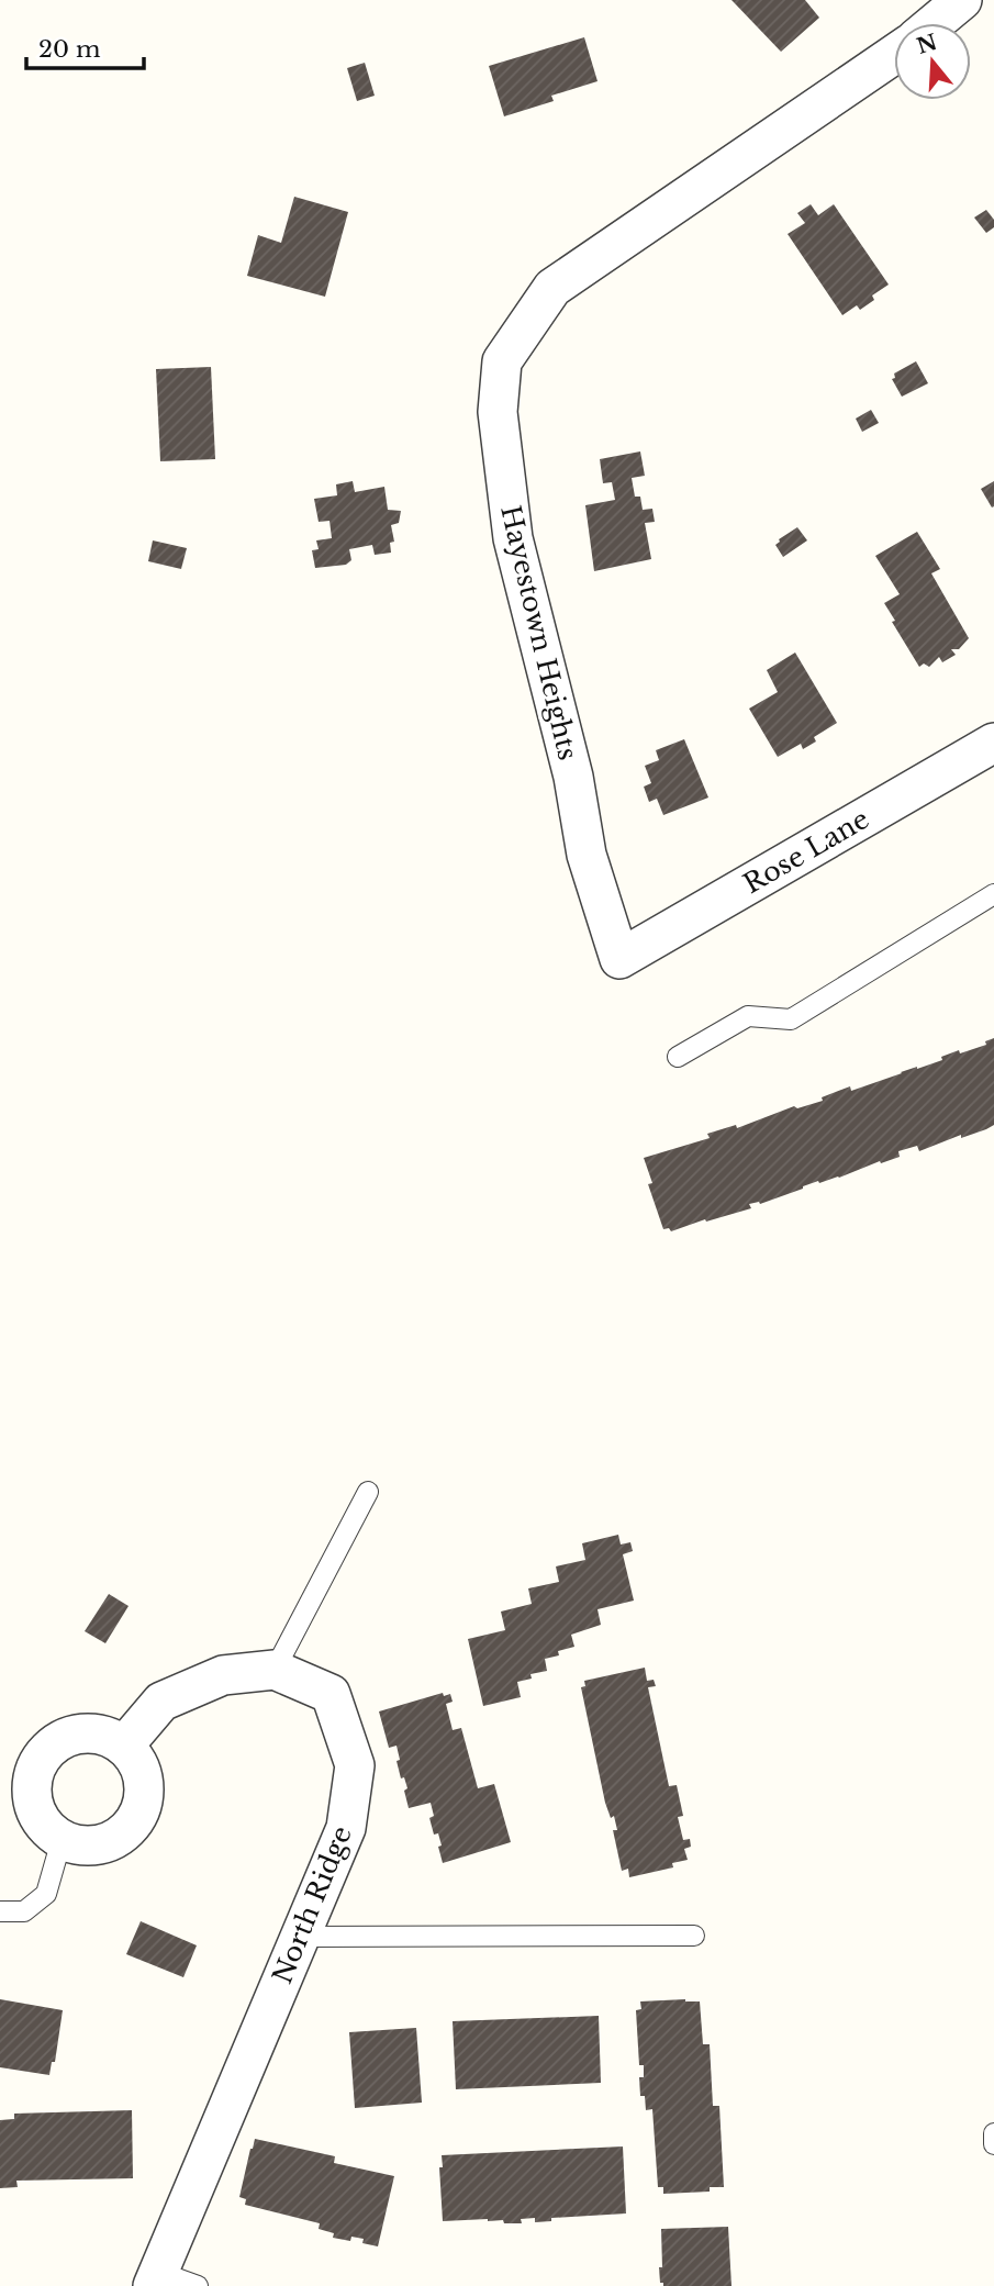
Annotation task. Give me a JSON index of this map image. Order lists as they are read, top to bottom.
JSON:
{
  "streets": {
    "street": ["Hayestown Heights", "Rose Lane", "North Ridge"]
  },
  "crossings": [
    ["Hayestown Heights", "Rose Lane"]
  ],
  "scale_bar": "20 m",
  "north": "top"
}
